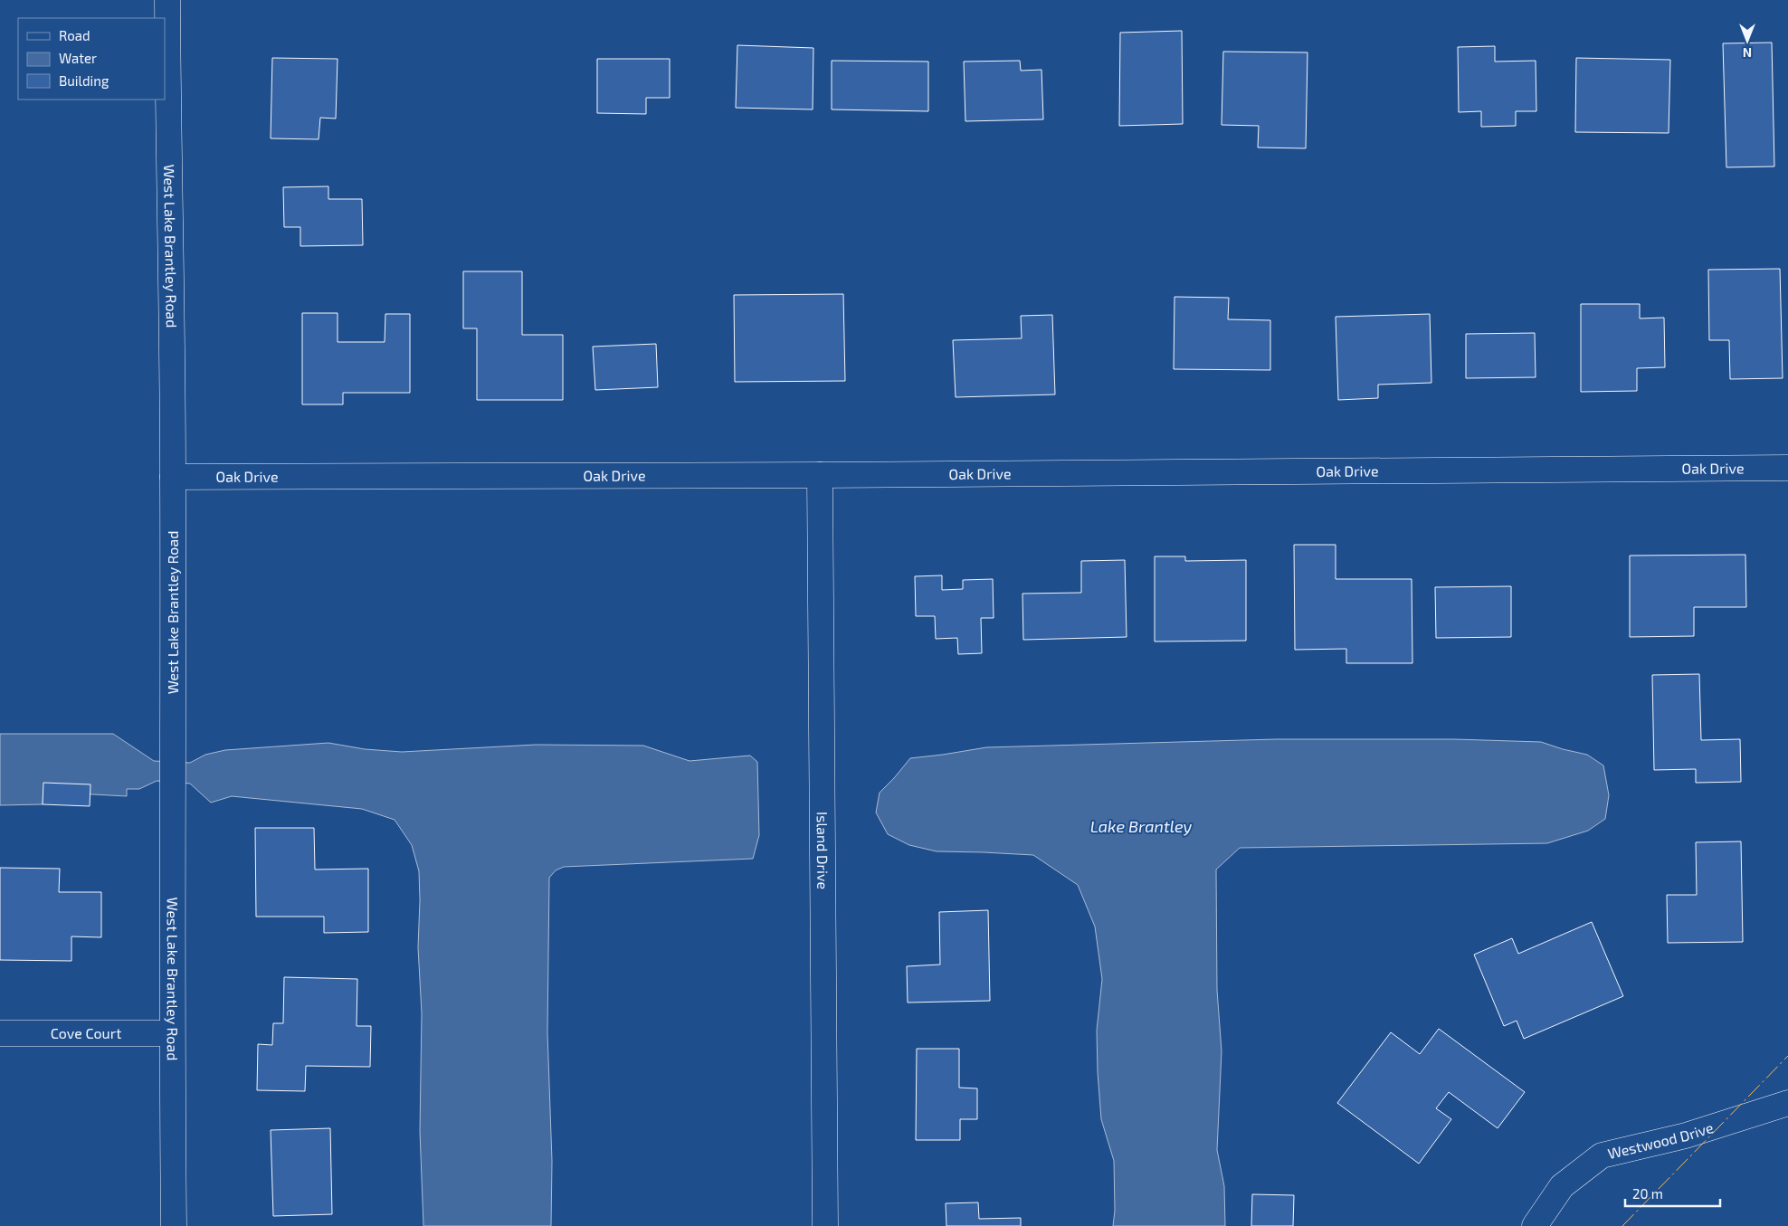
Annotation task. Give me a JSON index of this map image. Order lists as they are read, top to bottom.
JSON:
{
  "streets": {
    "street": [
      "West Lake Brantley Road",
      "Oak Drive",
      "Island Drive",
      "Cove Court",
      "Westwood Drive"
    ]
  },
  "crossings": [
    ["West Lake Brantley Road", "Oak Drive"],
    ["West Lake Brantley Road", "Cove Court"],
    ["Oak Drive", "Island Drive"]
  ],
  "water": ["Lake Brantley"],
  "legend": ["Road", "Water", "Building"],
  "scale_bar": "20 m",
  "north": "bottom"
}
